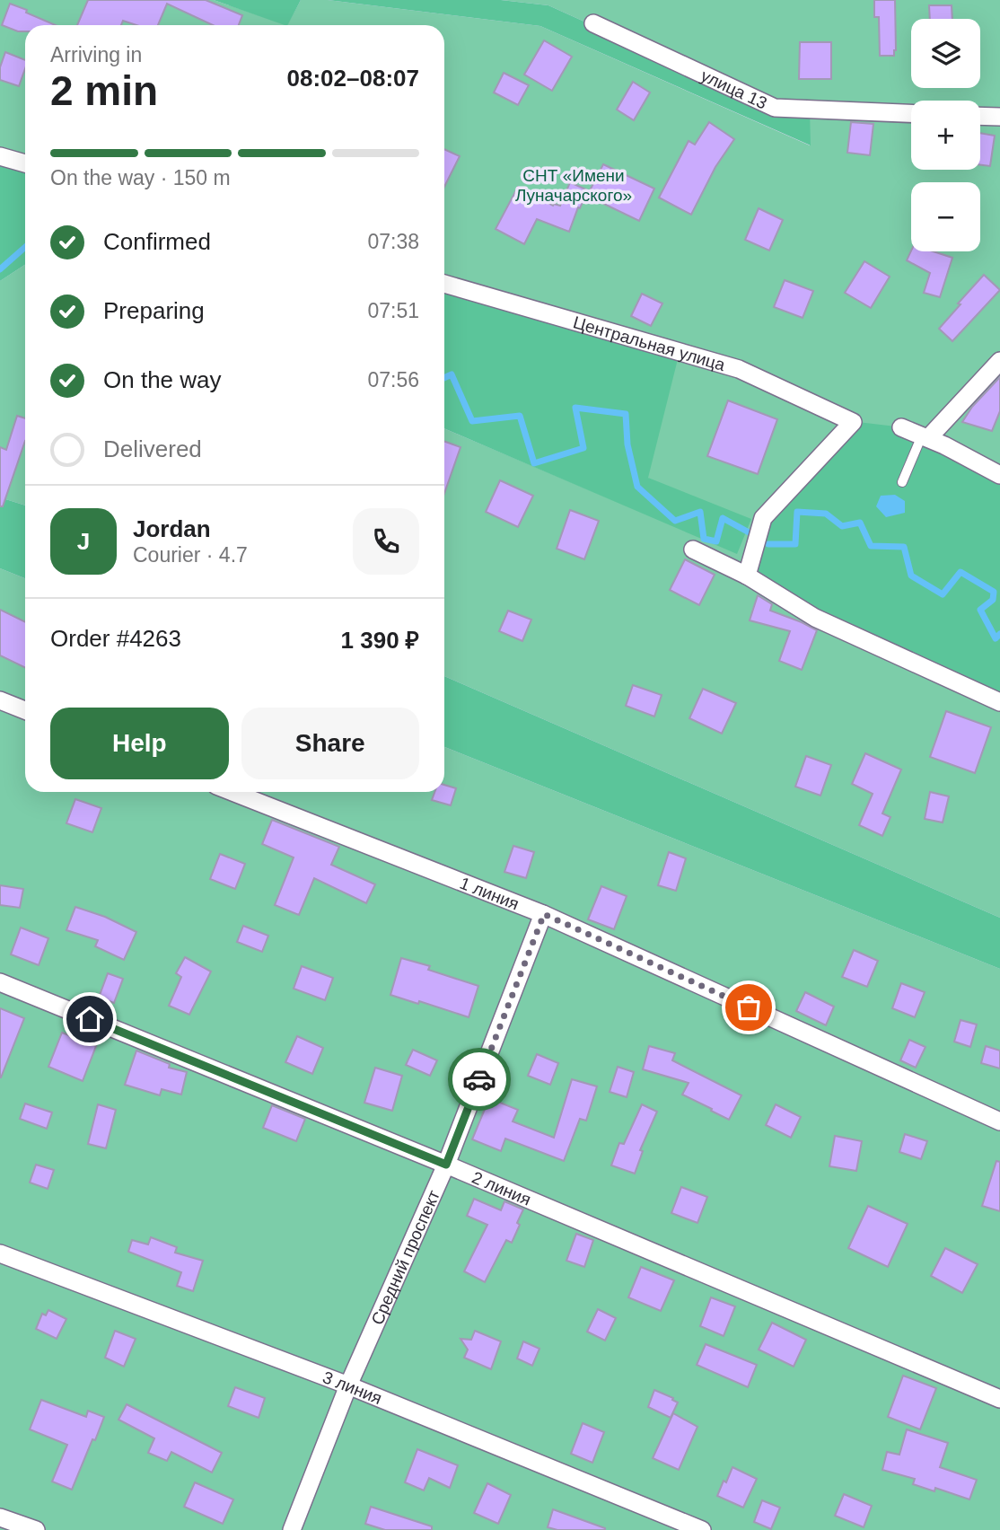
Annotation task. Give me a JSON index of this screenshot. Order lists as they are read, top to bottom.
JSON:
{
  "streets": {
    "street": [
      "улица 13",
      "Центральная улица",
      "1 линия",
      "2 линия",
      "Средний проспект",
      "3 линия"
    ]
  },
  "crossings": [
    ["1 линия", "Средний проспект"],
    ["2 линия", "Средний проспект"],
    ["Средний проспект", "3 линия"]
  ],
  "parks": ["СНТ «Имени Луначарского»"],
  "page": {
    "map_buttons": ["+", "−"],
    "heading": ["2 min", "Arriving in", "08:02–08:07"],
    "panel": [
      "Jordan",
      "Courier · 4.7",
      "Order #4263",
      "1 390 ₽"
    ],
    "bar": "On the way · 150 m",
    "list": [
      ["Confirmed", "07:38"],
      ["Preparing", "07:51"],
      ["On the way", "07:56"],
      "Delivered"
    ],
    "round": "J",
    "buttons": ["Help", "Share"]
  }
}
